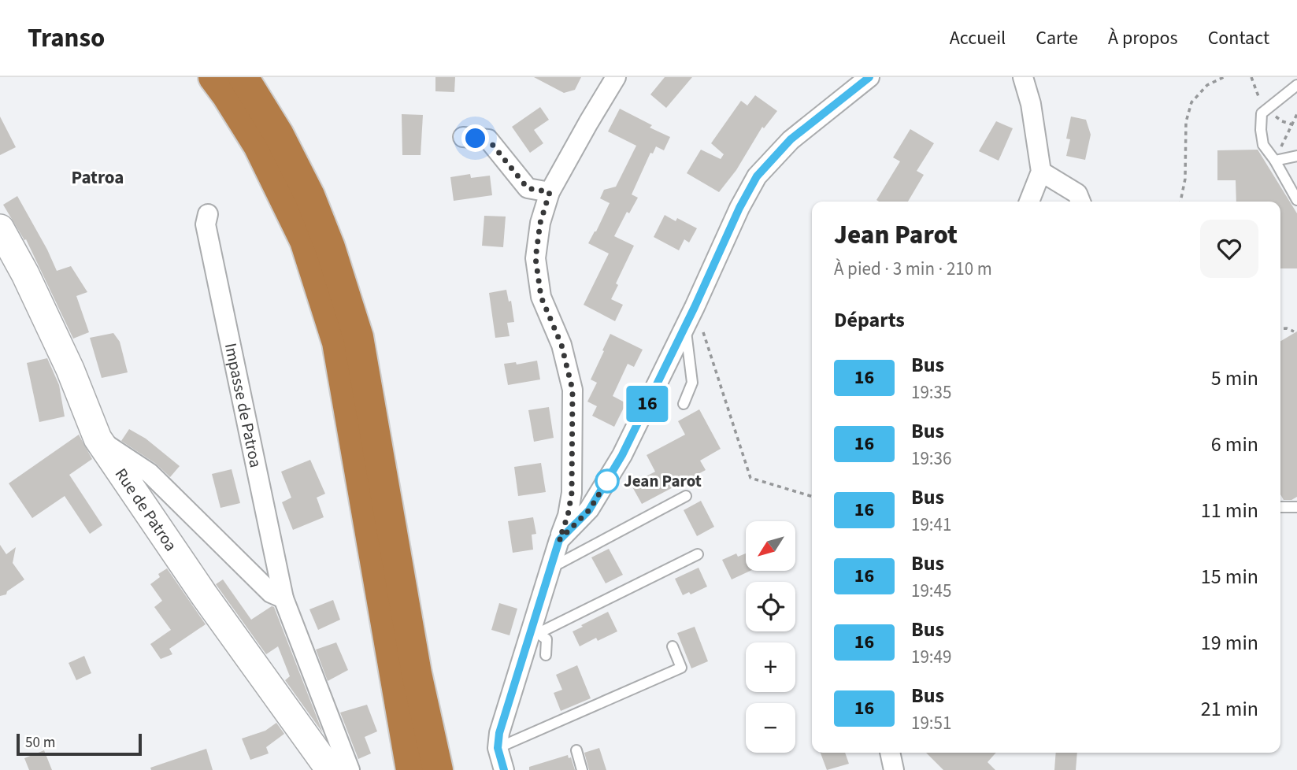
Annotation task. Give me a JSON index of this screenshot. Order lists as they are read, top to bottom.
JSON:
{
  "streets": {
    "street": ["Impasse de Patroa", "Rue de Patroa"]
  },
  "districts": ["Patroa"],
  "places": ["Jean Parot"],
  "lines": ["bus line 16"],
  "scale_bar": "50 m",
  "north": "bottom left",
  "page": {
    "header": "Transo",
    "nav": [
      "Accueil",
      "Carte",
      "À propos",
      "Contact"
    ],
    "on_map": "16",
    "heading": [
      ["Jean Parot", "À pied · 3 min · 210 m"],
      "Départs"
    ],
    "list": [
      {
        "mark": "16",
        "name": "Bus",
        "note": "19:35",
        "value": "5 min"
      },
      {
        "mark": "16",
        "name": "Bus",
        "note": "19:36",
        "value": "6 min"
      },
      {
        "mark": "16",
        "name": "Bus",
        "note": "19:41",
        "value": "11 min"
      },
      {
        "mark": "16",
        "name": "Bus",
        "note": "19:45",
        "value": "15 min"
      },
      {
        "mark": "16",
        "name": "Bus",
        "note": "19:49",
        "value": "19 min"
      },
      {
        "mark": "16",
        "name": "Bus",
        "note": "19:51",
        "value": "21 min"
      }
    ],
    "map_buttons": ["+", "−"],
    "scale": "50 m"
  }
}
